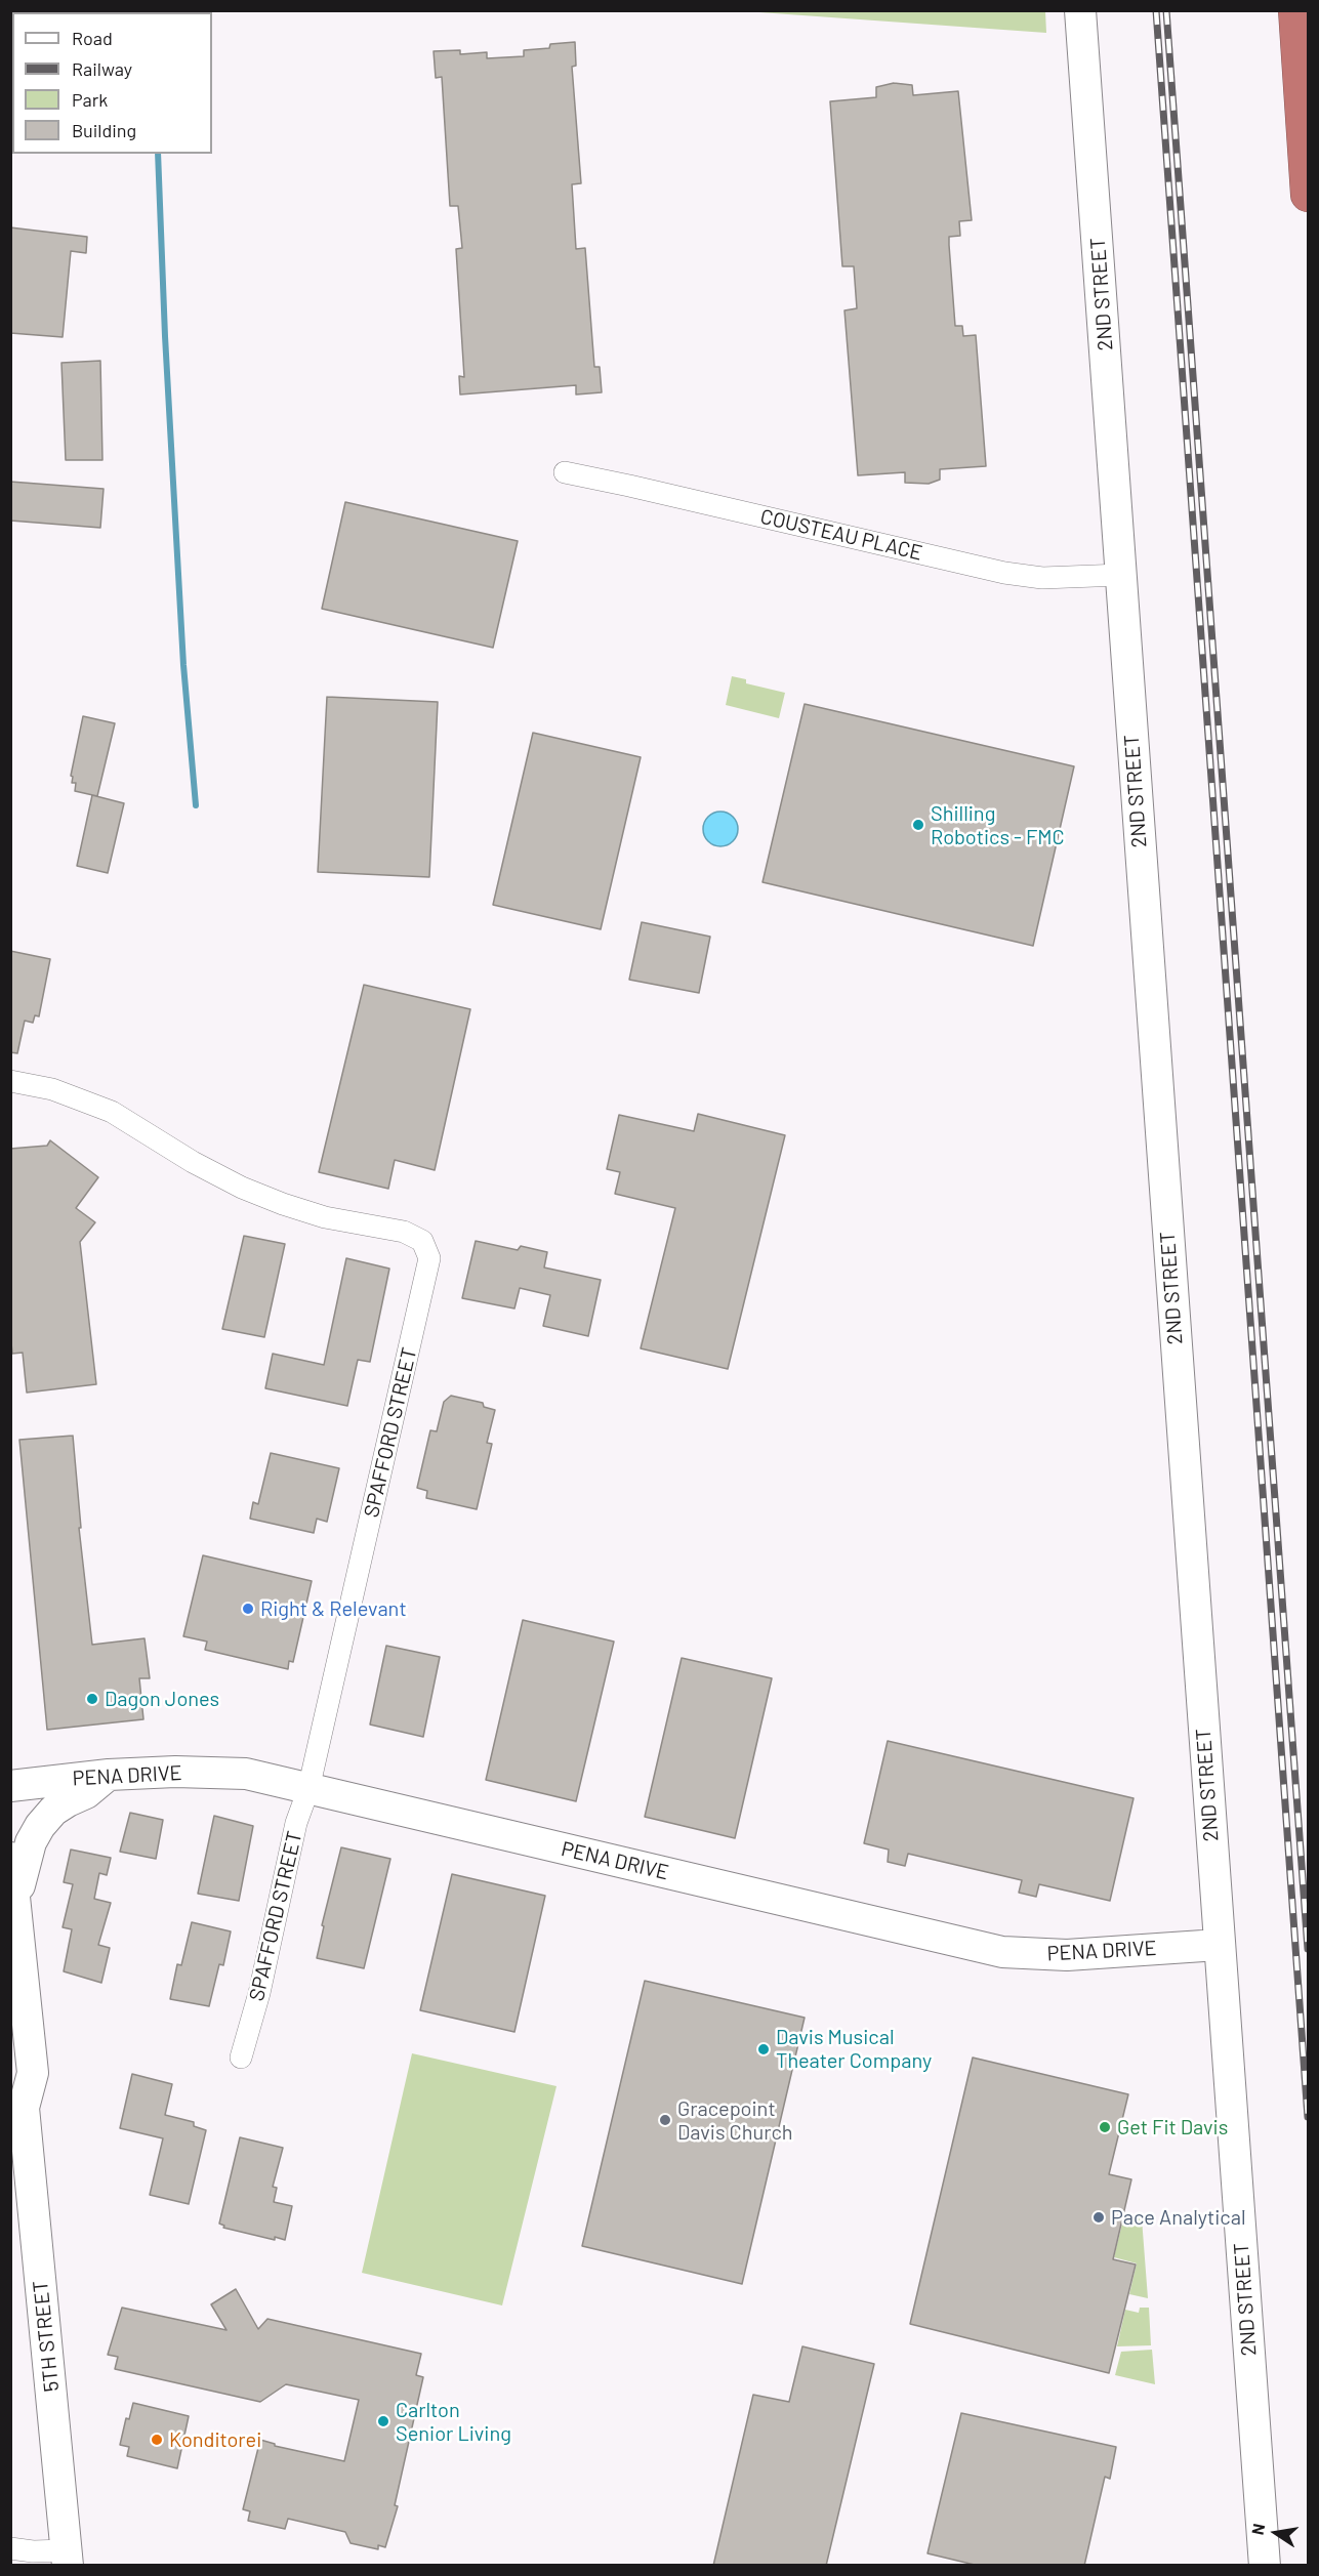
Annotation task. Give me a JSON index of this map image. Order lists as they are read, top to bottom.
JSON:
{
  "streets": {
    "street": [
      "2ND STREET",
      "COUSTEAU PLACE",
      "SPAFFORD STREET",
      "PENA DRIVE",
      "5TH STREET"
    ]
  },
  "crossings": [
    ["2ND STREET", "COUSTEAU PLACE"],
    ["2ND STREET", "PENA DRIVE"],
    ["SPAFFORD STREET", "PENA DRIVE"]
  ],
  "places": [
    "Shilling Robotics - FMC",
    "Right & Relevant",
    "Dagon Jones",
    "Davis Musical Theater Company",
    "Gracepoint Davis Church",
    "Get Fit Davis",
    "Pace Analytical",
    "Carlton Senior Living",
    "Konditorei"
  ],
  "legend": [
    "Road",
    "Railway",
    "Park",
    "Building"
  ],
  "north": "left"
}
